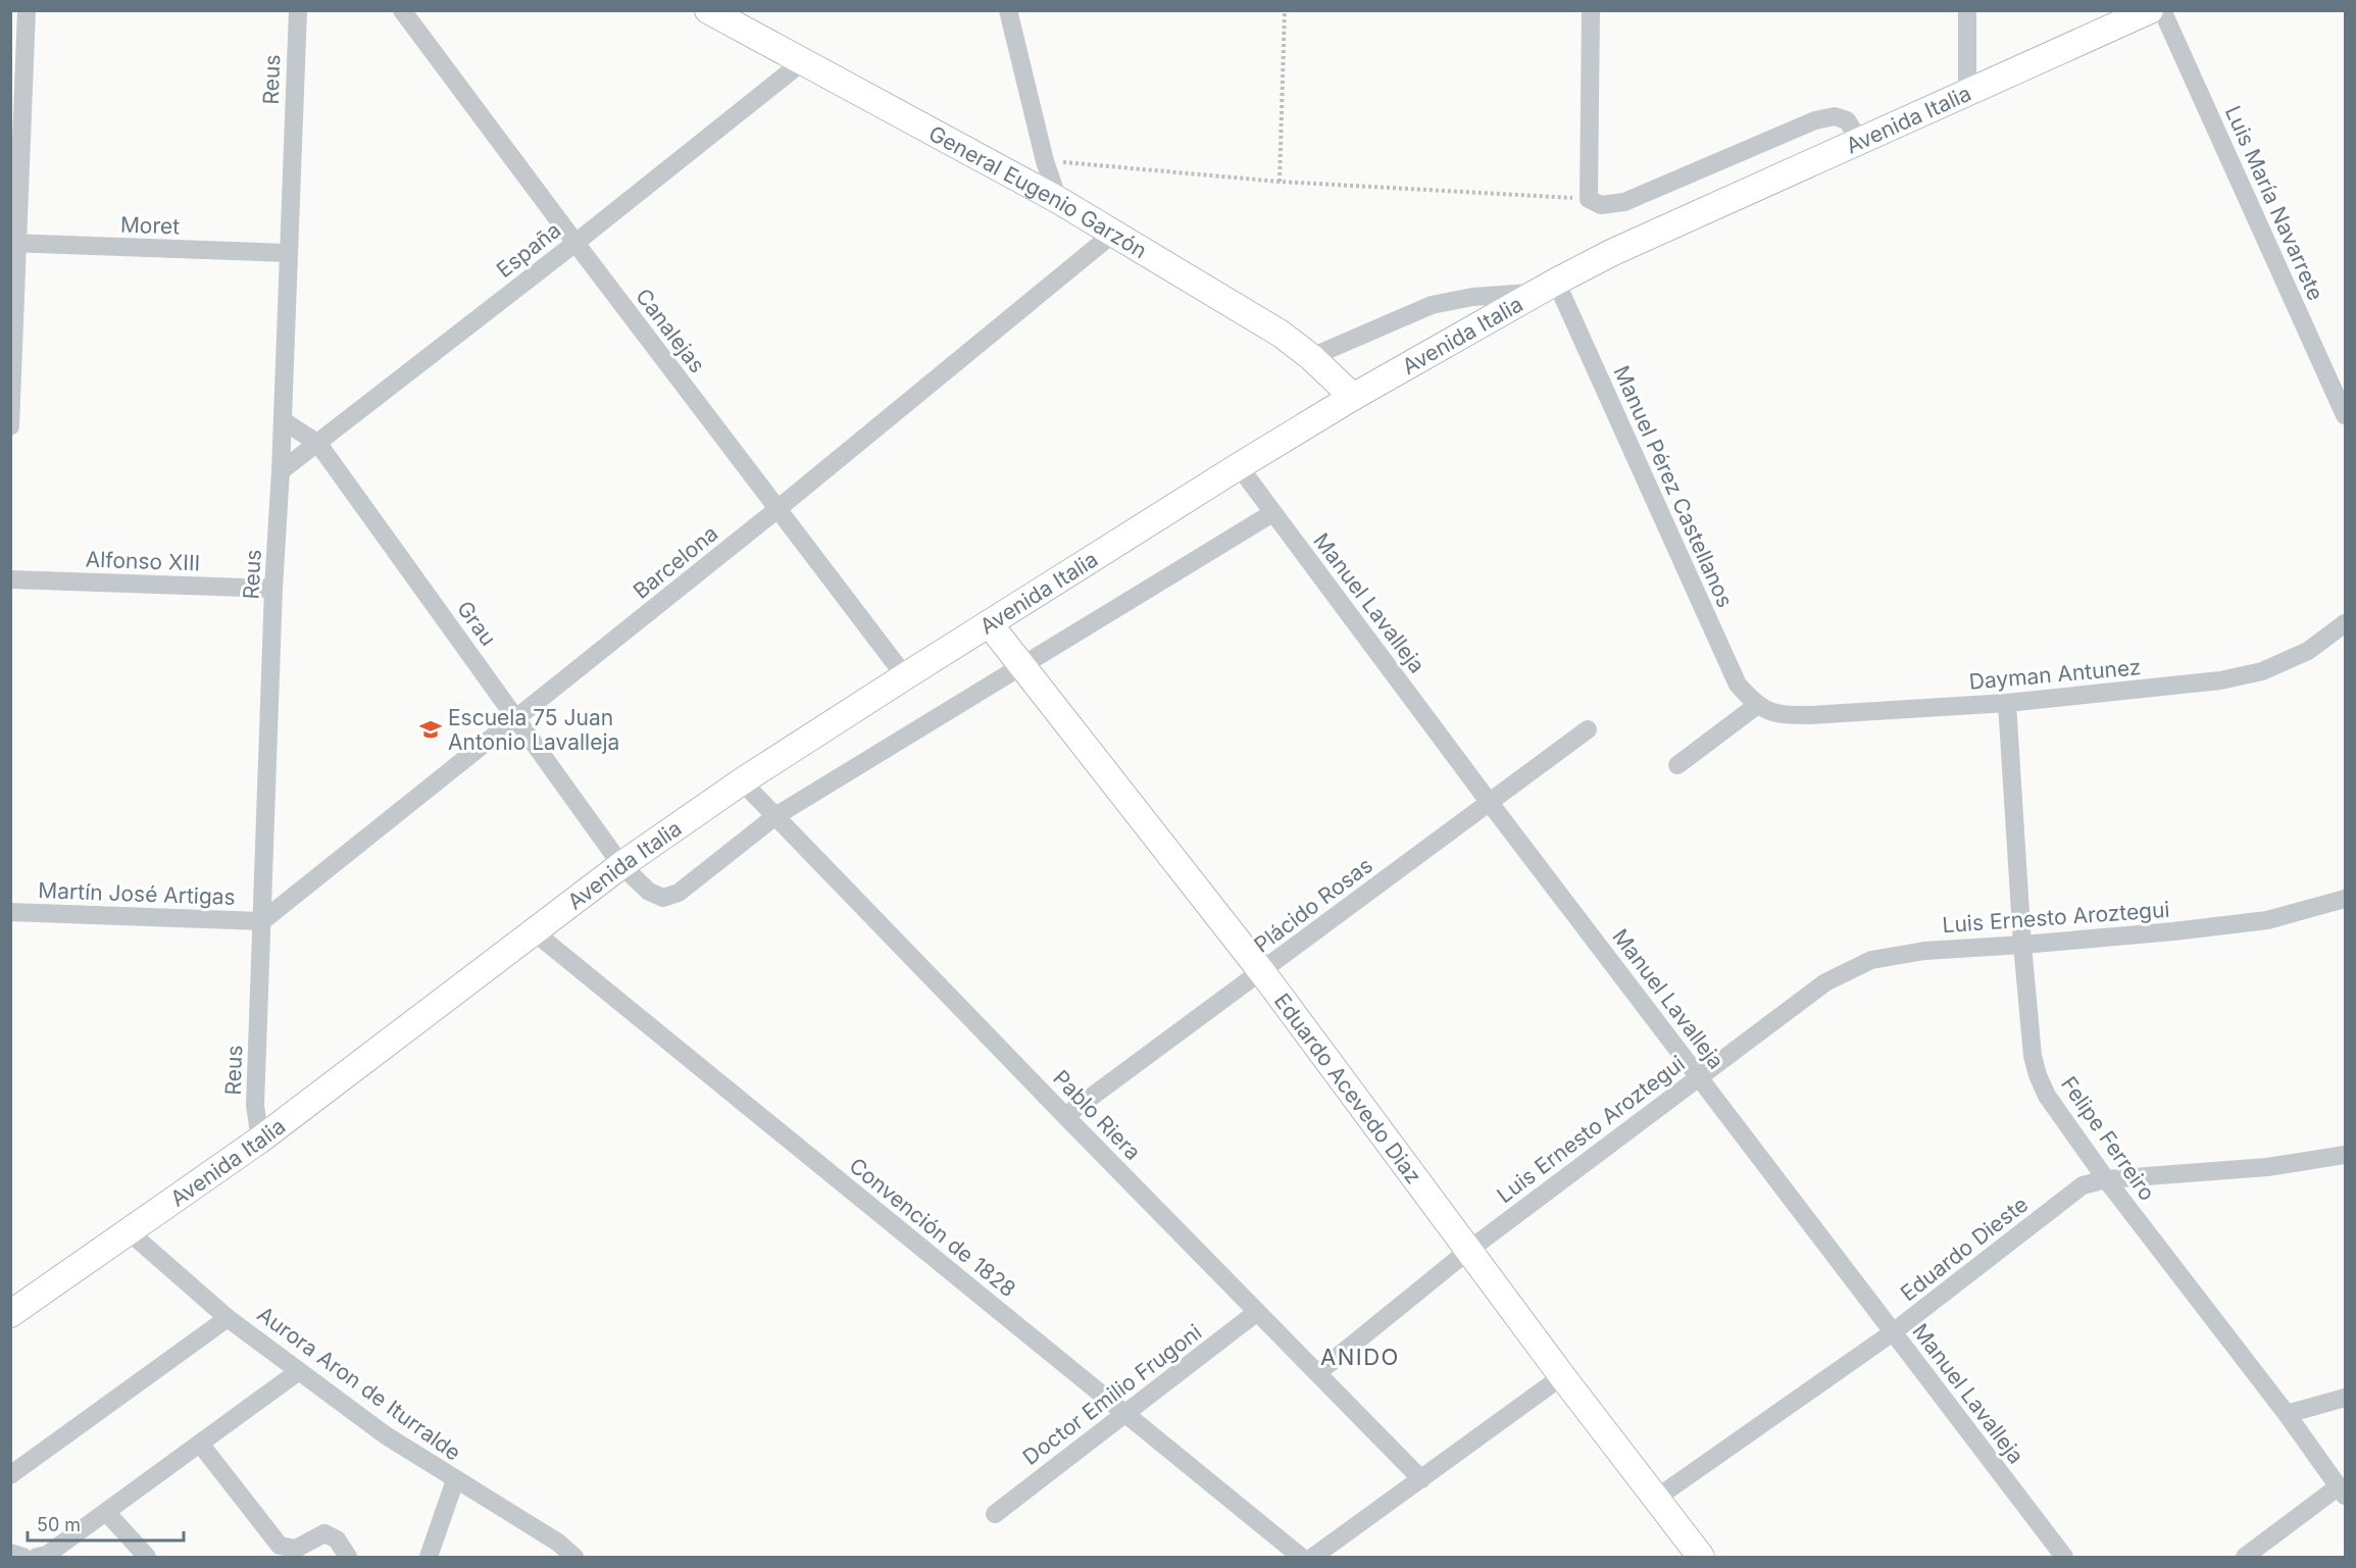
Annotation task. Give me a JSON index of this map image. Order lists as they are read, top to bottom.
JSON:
{
  "streets": {
    "street": [
      "Reus",
      "Avenida Italia",
      "General Eugenio Garzón",
      "Luis María Navarrete",
      "Moret",
      "España",
      "Canalejas",
      "Manuel Pérez Castellanos",
      "Alfonso XIII",
      "Barcelona",
      "Manuel Lavalleja",
      "Grau",
      "Dayman Antunez",
      "Martín José Artigas",
      "Plácido Rosas",
      "Luis Ernesto Aroztegui",
      "Eduardo Acevedo Diaz",
      "Pablo Riera",
      "Felipe Ferreiro",
      "Convención de 1828",
      "Eduardo Dieste",
      "Aurora Aron de Iturralde",
      "Doctor Emilio Frugoni"
    ]
  },
  "crossings": [
    ["Reus", "Avenida Italia"],
    ["Reus", "Moret"],
    ["Reus", "España"],
    ["Reus", "Alfonso XIII"],
    ["Reus", "Barcelona"],
    ["Reus", "Grau"],
    ["Reus", "Martín José Artigas"],
    ["Avenida Italia", "General Eugenio Garzón"],
    ["Avenida Italia", "Canalejas"],
    ["Avenida Italia", "Manuel Pérez Castellanos"],
    ["Avenida Italia", "Manuel Lavalleja"],
    ["Avenida Italia", "Grau"],
    ["Avenida Italia", "Eduardo Acevedo Diaz"],
    ["Avenida Italia", "Pablo Riera"],
    ["Avenida Italia", "Convención de 1828"],
    ["Avenida Italia", "Aurora Aron de Iturralde"],
    ["General Eugenio Garzón", "España"],
    ["General Eugenio Garzón", "Barcelona"],
    ["España", "Canalejas"],
    ["España", "Grau"],
    ["Canalejas", "Barcelona"],
    ["Manuel Pérez Castellanos", "Dayman Antunez"],
    ["Barcelona", "Grau"],
    ["Barcelona", "Martín José Artigas"],
    ["Manuel Lavalleja", "Plácido Rosas"],
    ["Manuel Lavalleja", "Luis Ernesto Aroztegui"],
    ["Manuel Lavalleja", "Eduardo Dieste"],
    ["Grau", "Pablo Riera"],
    ["Dayman Antunez", "Felipe Ferreiro"],
    ["Plácido Rosas", "Eduardo Acevedo Diaz"],
    ["Plácido Rosas", "Pablo Riera"],
    ["Luis Ernesto Aroztegui", "Eduardo Acevedo Diaz"],
    ["Luis Ernesto Aroztegui", "Pablo Riera"],
    ["Luis Ernesto Aroztegui", "Felipe Ferreiro"],
    ["Eduardo Acevedo Diaz", "Eduardo Dieste"],
    ["Pablo Riera", "Doctor Emilio Frugoni"],
    ["Felipe Ferreiro", "Eduardo Dieste"],
    ["Convención de 1828", "Doctor Emilio Frugoni"]
  ],
  "districts": ["ANIDO"],
  "places": {
    "school or university": ["Escuela 75 Juan Antonio Lavalleja"]
  },
  "scale_bar": "50 m"
}
